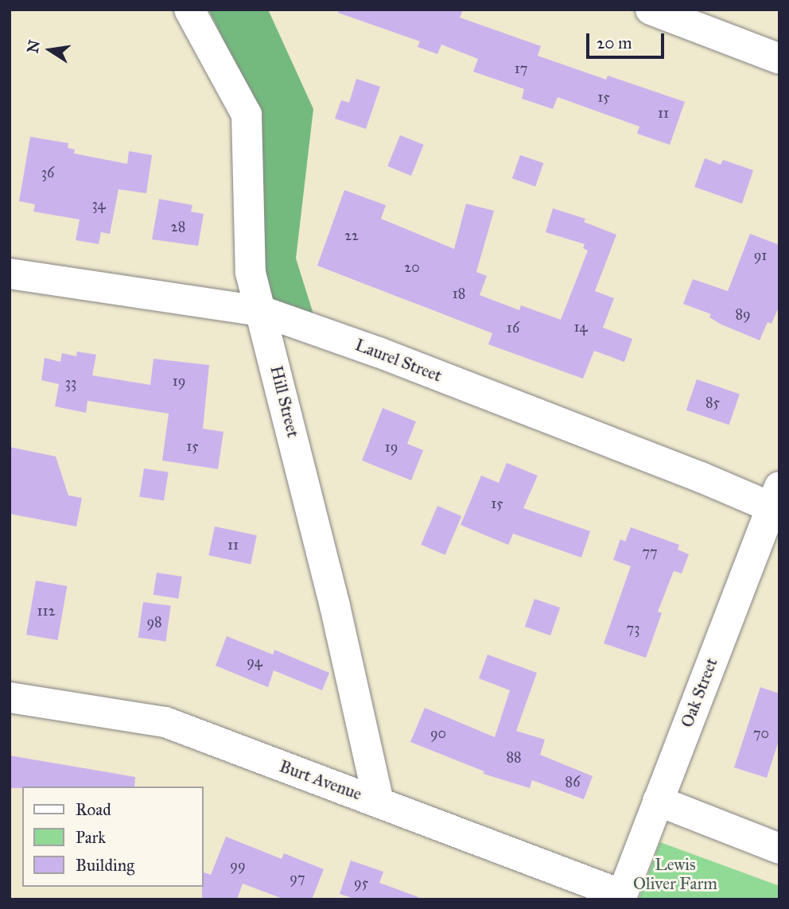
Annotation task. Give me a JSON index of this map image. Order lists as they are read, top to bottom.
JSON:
{
  "streets": {
    "street": [
      "Laurel Street",
      "Hill Street",
      "Oak Street",
      "Burt Avenue"
    ]
  },
  "crossings": [
    ["Laurel Street", "Hill Street"],
    ["Laurel Street", "Oak Street"],
    ["Hill Street", "Burt Avenue"],
    ["Oak Street", "Burt Avenue"]
  ],
  "parks": ["Lewis Oliver Farm"],
  "house_numbers": [
    "17",
    "15",
    "11",
    "36",
    "34",
    "28",
    "22",
    "91",
    "20",
    "18",
    "89",
    "14",
    "16",
    "19",
    "33",
    "85",
    "15",
    "19",
    "15",
    "11",
    "77",
    "112",
    "98",
    "73",
    "94",
    "90",
    "70",
    "88",
    "86",
    "99",
    "97",
    "95"
  ],
  "legend": ["Road", "Park", "Building"],
  "scale_bar": "20 m",
  "north": "left"
}
